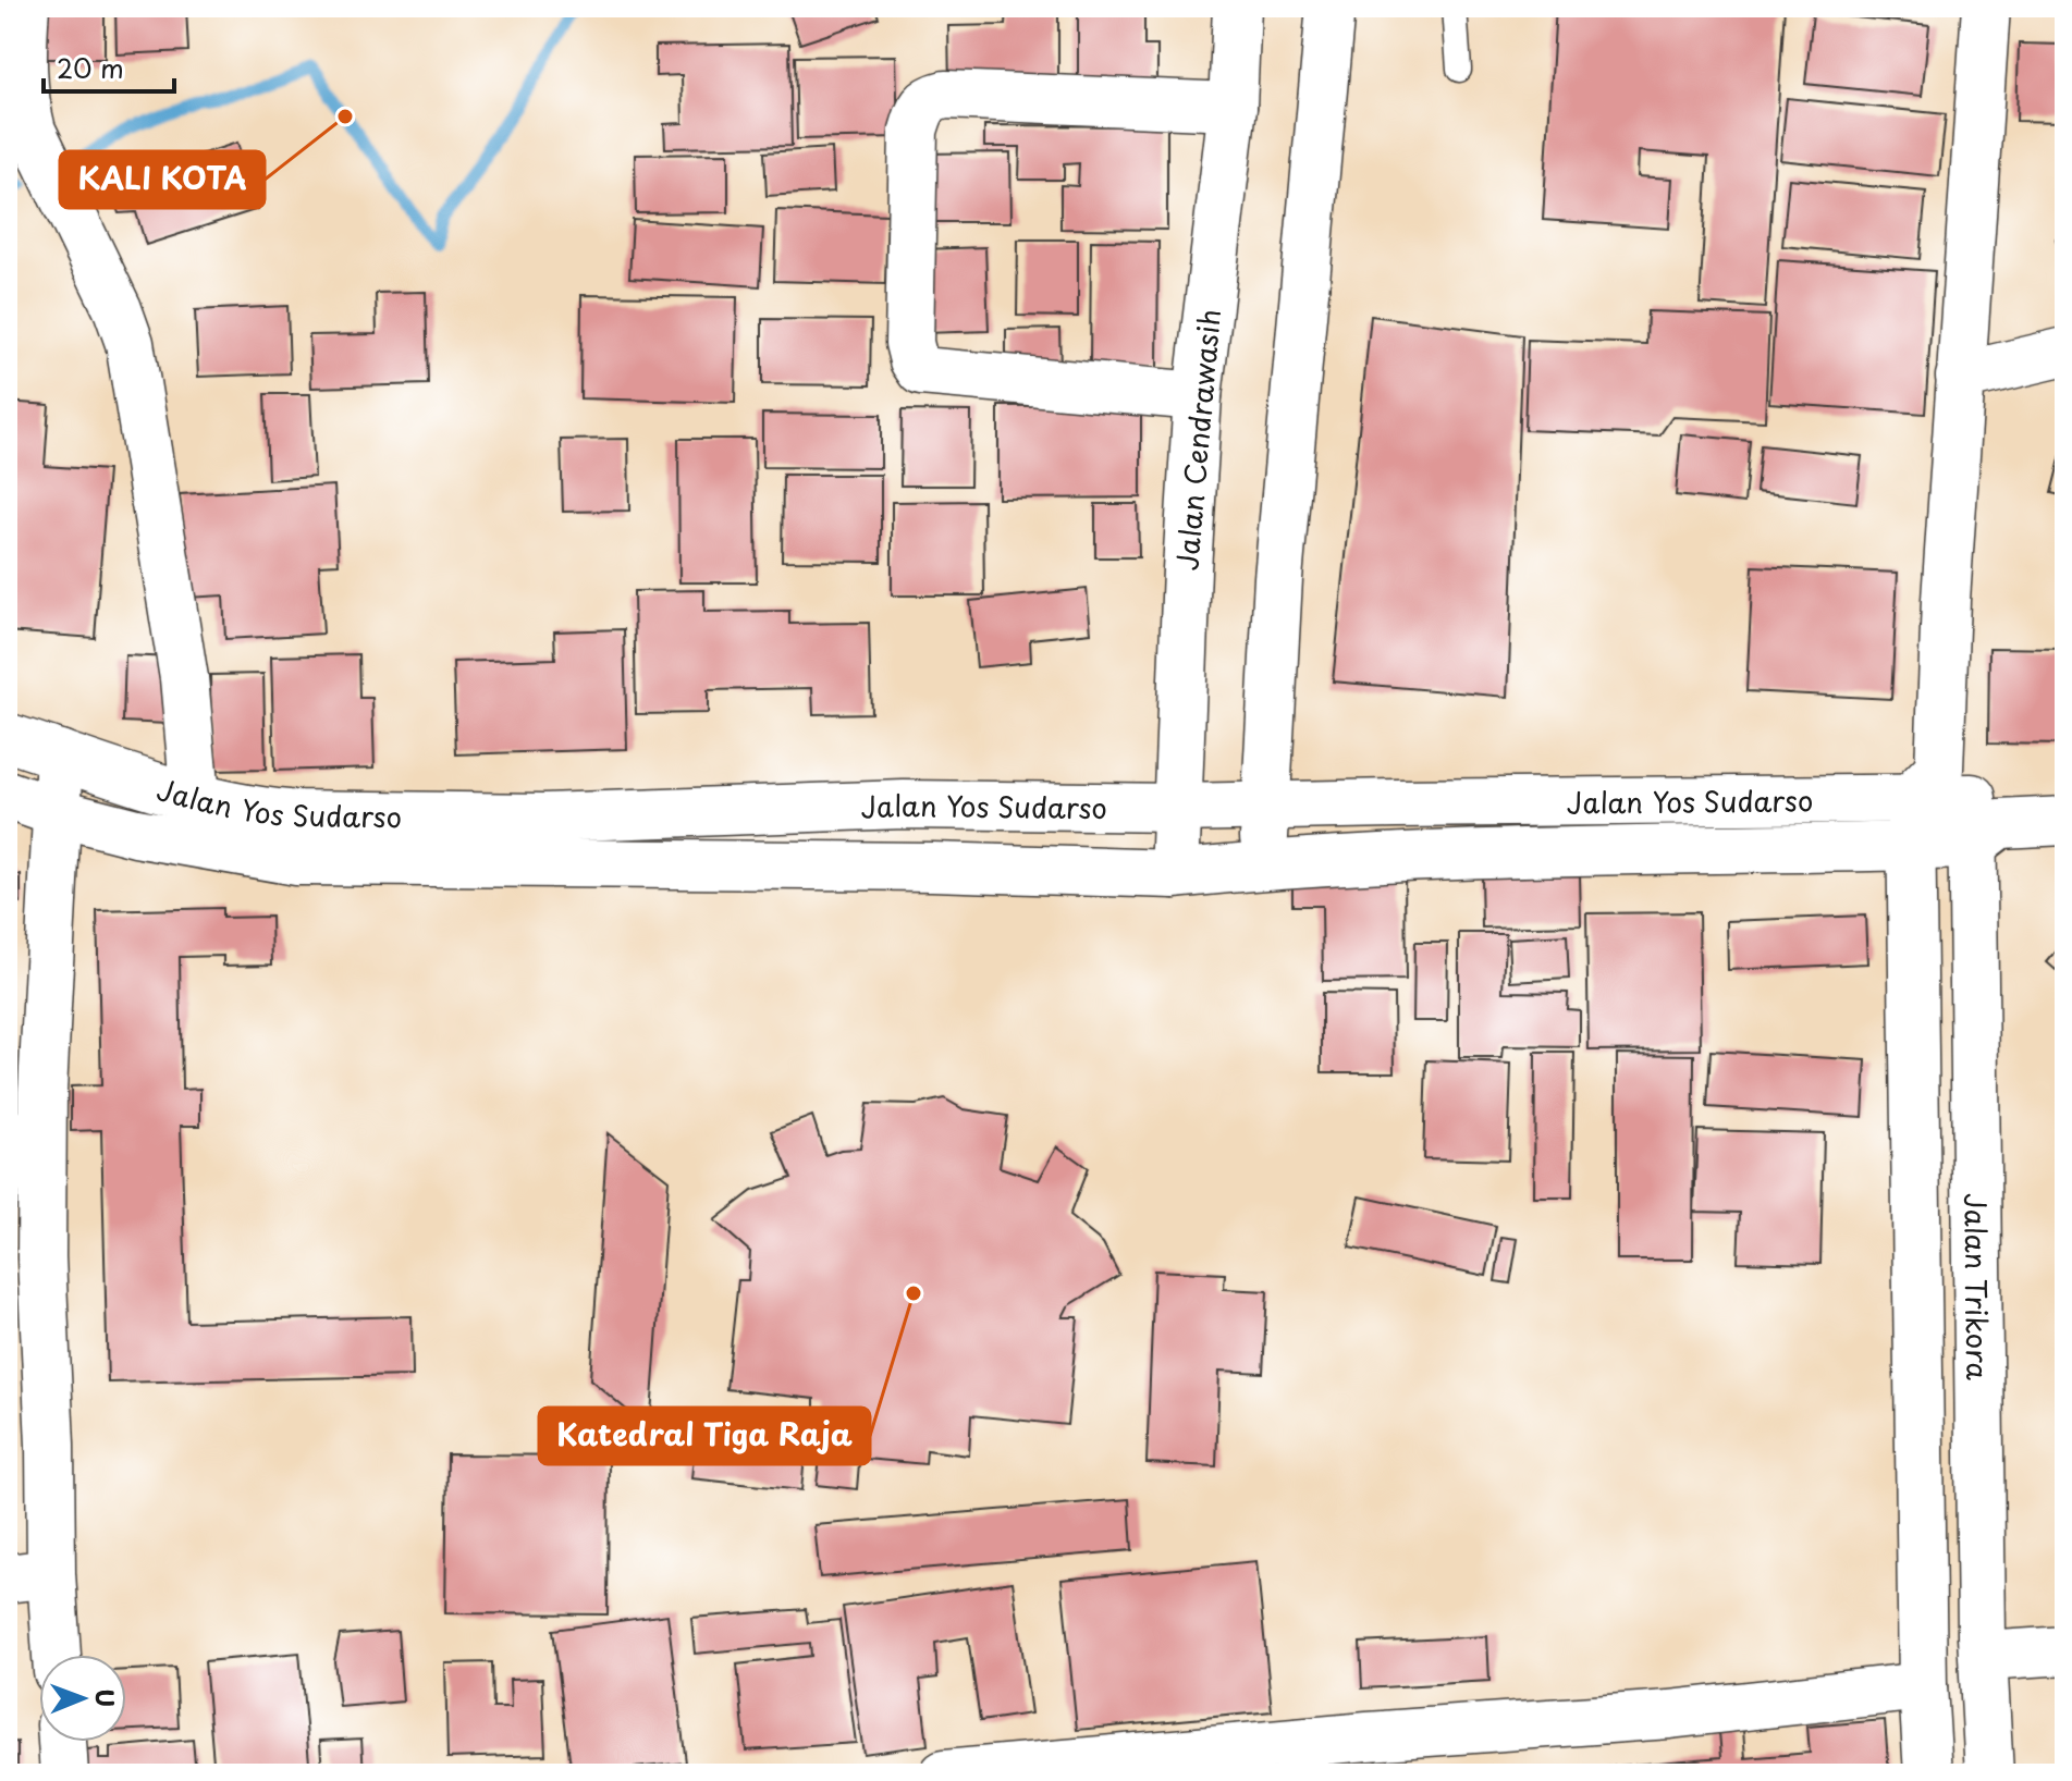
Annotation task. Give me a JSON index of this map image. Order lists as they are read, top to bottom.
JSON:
{
  "streets": {
    "main road": ["Jalan Cendrawasih", "Jalan Yos Sudarso", "Jalan Trikora"]
  },
  "crossings": [
    ["Jalan Cendrawasih", "Jalan Yos Sudarso"],
    ["Jalan Yos Sudarso", "Jalan Trikora"]
  ],
  "places": ["KALI KOTA", "Katedral Tiga Raja"],
  "scale_bar": "20 m",
  "north": "right"
}
